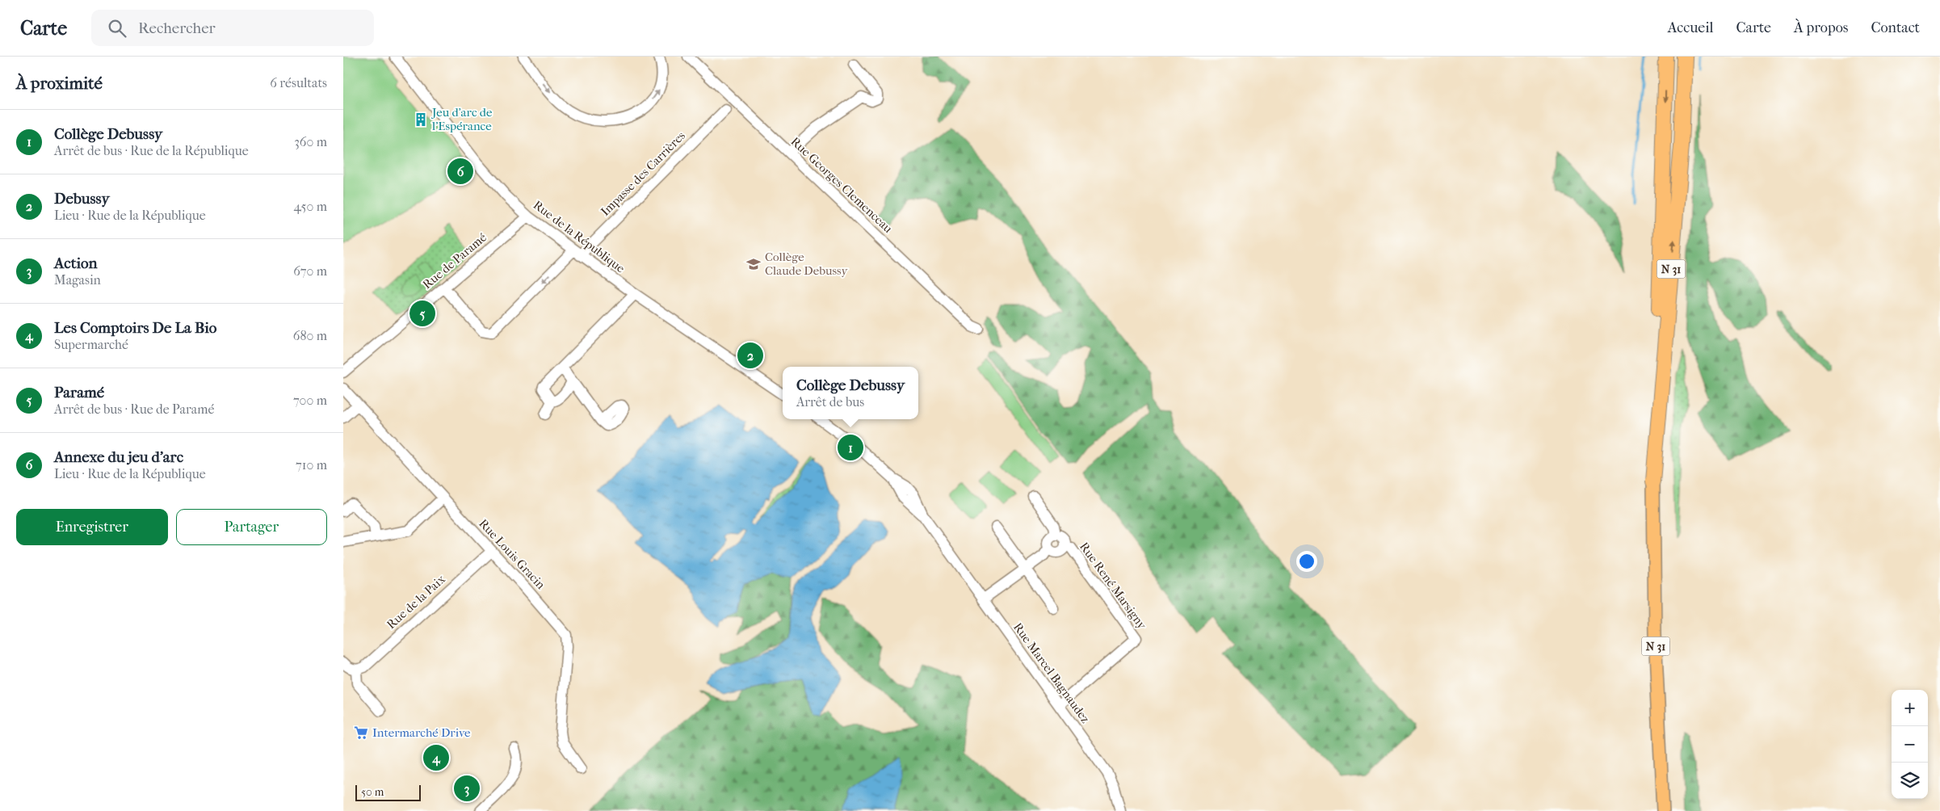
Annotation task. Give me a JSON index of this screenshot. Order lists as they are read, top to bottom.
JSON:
{
  "streets": {
    "highway": ["N 31"],
    "street": [
      "Impasse des Carrières",
      "Rue Georges Clemenceau",
      "Rue de la République",
      "Rue de Paramé",
      "Rue Louis Gracin",
      "Rue René Marsigny",
      "Rue de la Paix",
      "Rue Marcel Bagnaudez"
    ]
  },
  "crossings": [
    ["Impasse des Carrières", "Rue de la République"],
    ["Impasse des Carrières", "Rue de Paramé"],
    ["Rue de la République", "Rue de Paramé"],
    ["Rue Louis Gracin", "Rue de la Paix"],
    ["Rue René Marsigny", "Rue Marcel Bagnaudez"]
  ],
  "places": {
    "building": ["Jeu d'arc de l'Espérance"],
    "school or university": ["Collège Claude Debussy"],
    "supermarket": ["Intermarché Drive"]
  },
  "scale_bar": "50 m",
  "page": {
    "header": "Carte",
    "search": "Rechercher",
    "nav": [
      "Accueil",
      "Carte",
      "À propos",
      "Contact"
    ],
    "heading": ["À proximité", "6 résultats"],
    "list": [
      {
        "mark": "1",
        "name": "Collège Debussy",
        "note": "Arrêt de bus · Rue de la République",
        "value": "360 m"
      },
      {
        "mark": "2",
        "name": "Debussy",
        "note": "Lieu · Rue de la République",
        "value": "450 m"
      },
      {
        "mark": "3",
        "name": "Action",
        "note": "Magasin",
        "value": "670 m"
      },
      {
        "mark": "4",
        "name": "Les Comptoirs De La Bio",
        "note": "Supermarché",
        "value": "680 m"
      },
      {
        "mark": "5",
        "name": "Paramé",
        "note": "Arrêt de bus · Rue de Paramé",
        "value": "700 m"
      },
      {
        "mark": "6",
        "name": "Annexe du jeu d'arc",
        "note": "Lieu · Rue de la République",
        "value": "710 m"
      }
    ],
    "pins": [
      "6",
      "5",
      "2",
      "1",
      "4",
      "3"
    ],
    "popup": ["Collège Debussy", "Arrêt de bus"],
    "buttons": ["Enregistrer", "Partager"],
    "map_buttons": ["+", "−"],
    "scale": "50 m"
  }
}
